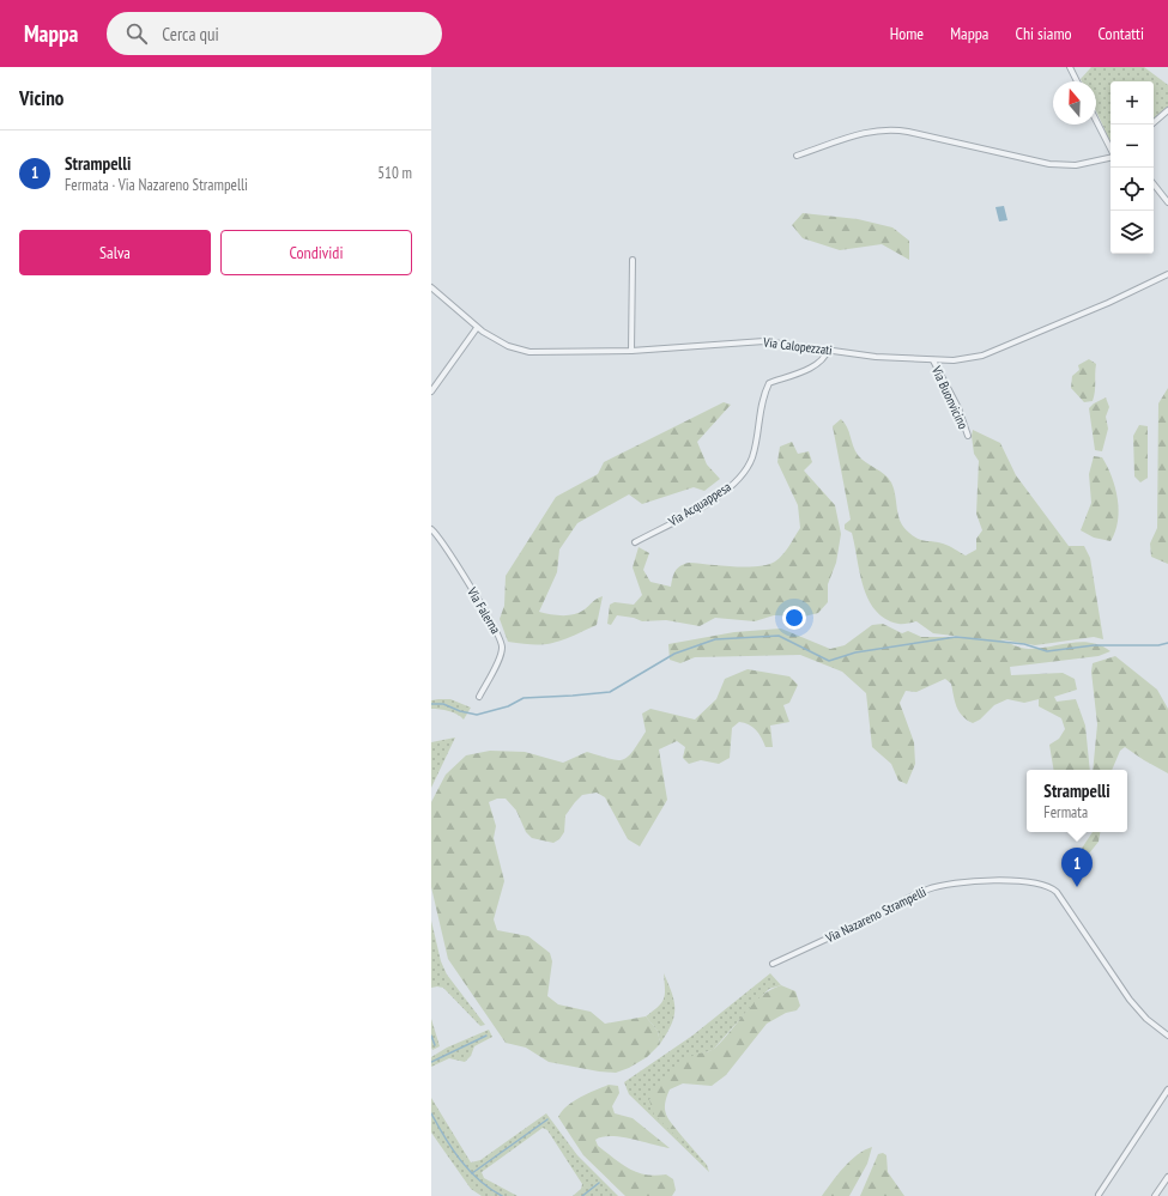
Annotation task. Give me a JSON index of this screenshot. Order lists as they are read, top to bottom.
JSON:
{
  "streets": {
    "street": [
      "Via Calopezzati",
      "Via Buonvicino",
      "Via Acquappesa",
      "Via Falerna",
      "Via Nazareno Strampelli"
    ]
  },
  "crossings": [
    ["Via Calopezzati", "Via Buonvicino"],
    ["Via Calopezzati", "Via Acquappesa"]
  ],
  "north": "top",
  "page": {
    "header": "Mappa",
    "search": "Cerca qui",
    "nav": [
      "Home",
      "Mappa",
      "Chi siamo",
      "Contatti"
    ],
    "heading": "Vicino",
    "map_buttons": ["+", "−"],
    "list": [
      {
        "mark": "1",
        "name": "Strampelli",
        "note": "Fermata · Via Nazareno Strampelli",
        "value": "510 m"
      }
    ],
    "buttons": ["Salva", "Condividi"],
    "popup": ["Strampelli", "Fermata"],
    "pins": "1"
  }
}
